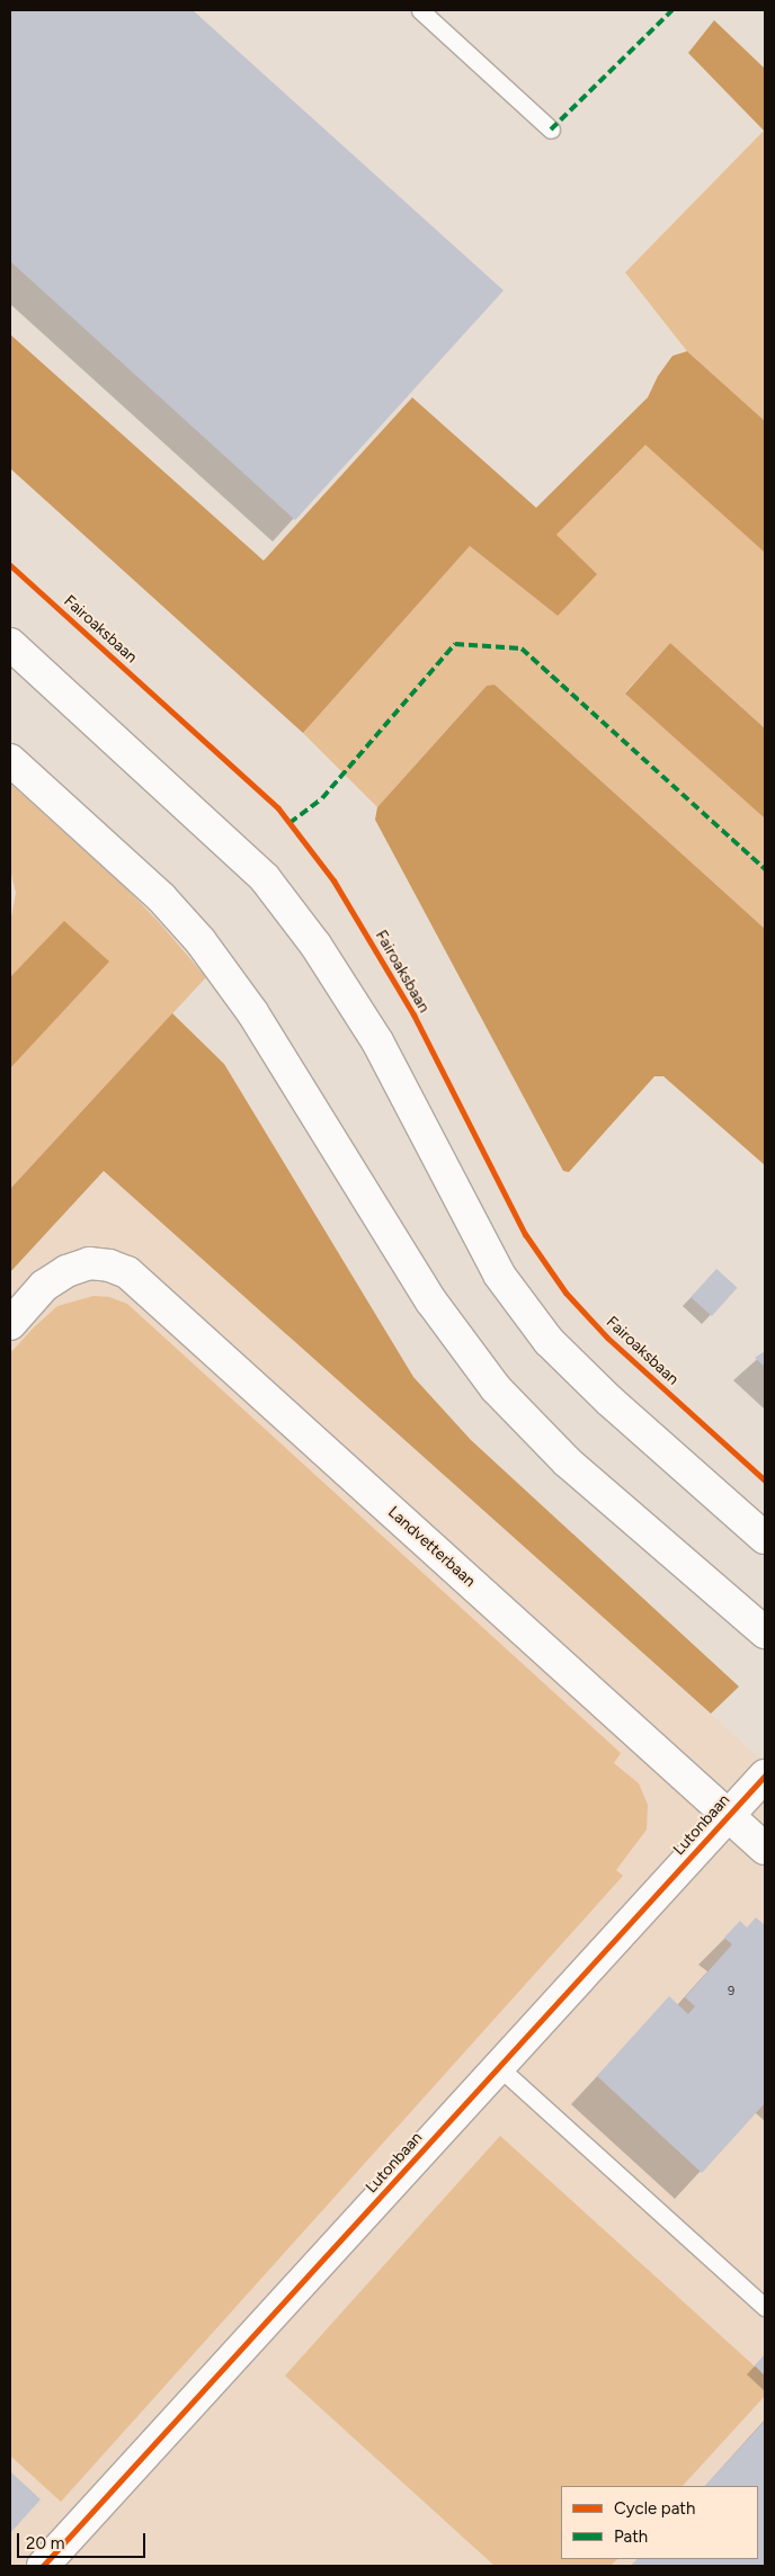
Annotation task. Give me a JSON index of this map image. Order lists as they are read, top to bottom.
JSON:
{
  "streets": {
    "main road": ["Landvetterbaan", "Lutonbaan"],
    "cycle path": ["Fairoaksbaan"]
  },
  "crossings": [
    ["Landvetterbaan", "Lutonbaan"]
  ],
  "house_numbers": ["9"],
  "legend": ["Cycle path", "Path"],
  "scale_bar": "20 m"
}
